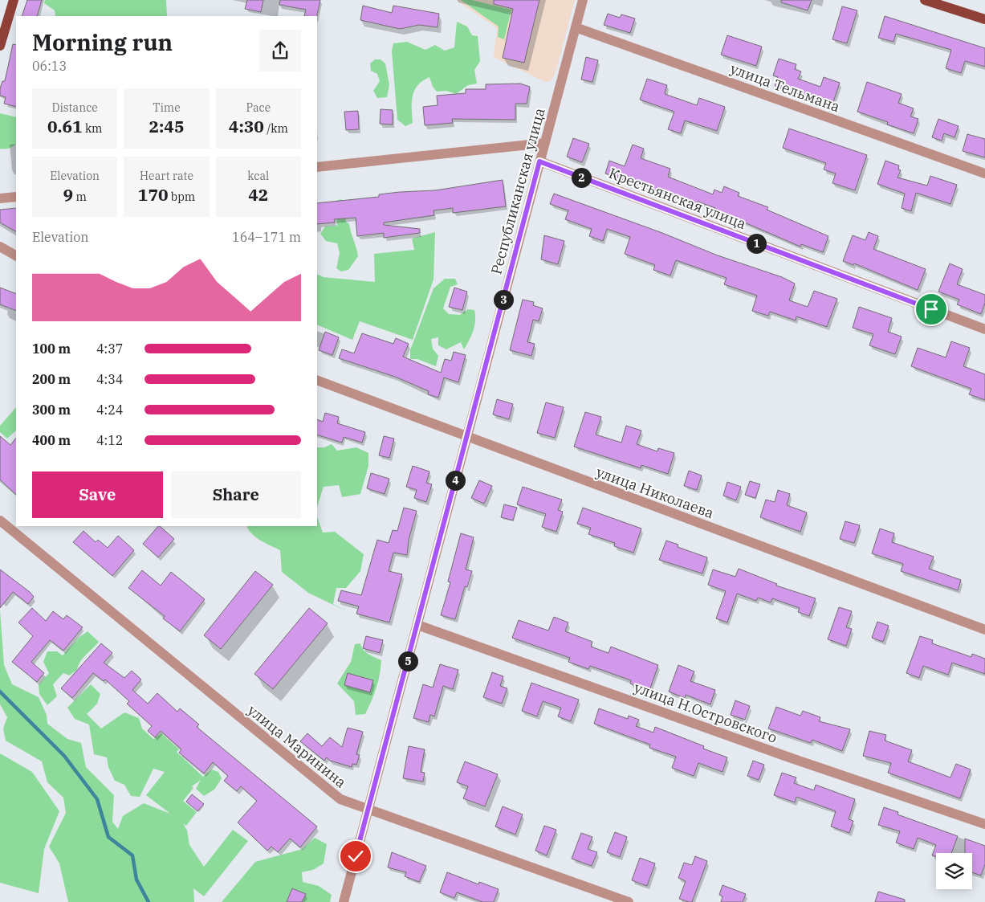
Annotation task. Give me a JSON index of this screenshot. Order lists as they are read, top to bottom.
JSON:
{
  "streets": {
    "street": [
      "улица Тельмана",
      "Республиканская улица",
      "Крестьянская улица",
      "улица Николаева",
      "улица Н.Островского",
      "улица Маринина"
    ]
  },
  "crossings": [
    ["улица Тельмана", "Республиканская улица"],
    ["Республиканская улица", "Крестьянская улица"],
    ["Республиканская улица", "улица Николаева"],
    ["Республиканская улица", "улица Н.Островского"],
    ["Республиканская улица", "улица Маринина"]
  ],
  "page": {
    "heading": ["Morning run", "06:13"],
    "stats": [
      ["Distance", "0.61 km"],
      ["Time", "2:45"],
      ["Pace", "4:30 /km"],
      ["Elevation", "9 m"],
      ["Heart rate", "170 bpm"],
      ["kcal", "42"]
    ],
    "pins": [
      "2",
      "1",
      "3",
      "4",
      "5"
    ],
    "chart": ["Elevation", "164–171 m"],
    "list": [
      {
        "name": "100 m",
        "note": "4:37"
      },
      {
        "name": "200 m",
        "note": "4:34"
      },
      {
        "name": "300 m",
        "note": "4:24"
      },
      {
        "name": "400 m",
        "note": "4:12"
      }
    ],
    "buttons": ["Save", "Share"]
  }
}
